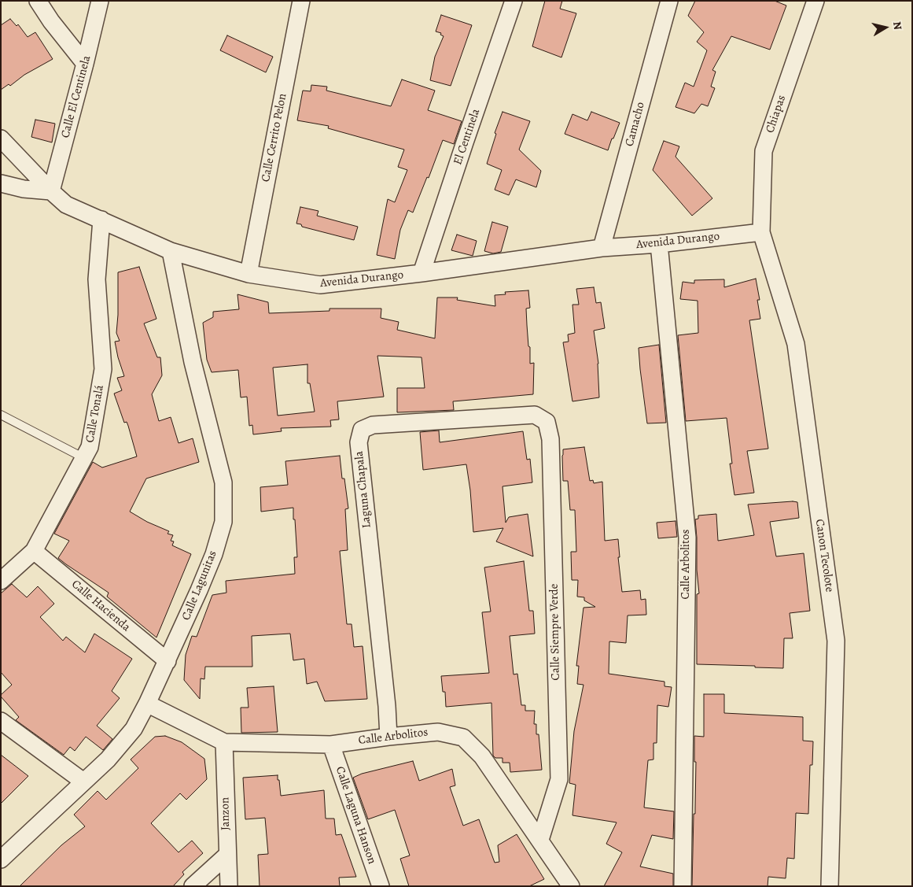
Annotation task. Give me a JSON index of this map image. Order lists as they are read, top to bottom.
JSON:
{
  "streets": {
    "street": [
      "Calle El Centinela",
      "Chiapas",
      "Camacho",
      "El Centinela",
      "Calle Cerrito Pelon",
      "Avenida Durango",
      "Calle Tonalá",
      "Laguna Chapala",
      "Canon Tecolote",
      "Calle Arbolitos",
      "Calle Lagunitas",
      "Calle Hacienda",
      "Calle Siempre Verde",
      "Janzon",
      "Calle Laguna Hanson"
    ]
  },
  "crossings": [
    ["Calle El Centinela", "Avenida Durango"],
    ["Chiapas", "Avenida Durango"],
    ["Chiapas", "Canon Tecolote"],
    ["Camacho", "Avenida Durango"],
    ["El Centinela", "Avenida Durango"],
    ["Calle Cerrito Pelon", "Avenida Durango"],
    ["Avenida Durango", "Calle Tonalá"],
    ["Avenida Durango", "Canon Tecolote"],
    ["Avenida Durango", "Calle Arbolitos"],
    ["Avenida Durango", "Calle Lagunitas"],
    ["Calle Tonalá", "Calle Hacienda"],
    ["Laguna Chapala", "Calle Arbolitos"],
    ["Laguna Chapala", "Calle Siempre Verde"],
    ["Calle Arbolitos", "Calle Lagunitas"],
    ["Calle Arbolitos", "Calle Siempre Verde"],
    ["Calle Arbolitos", "Janzon"],
    ["Calle Arbolitos", "Calle Laguna Hanson"],
    ["Calle Lagunitas", "Calle Hacienda"]
  ],
  "north": "right"
}
